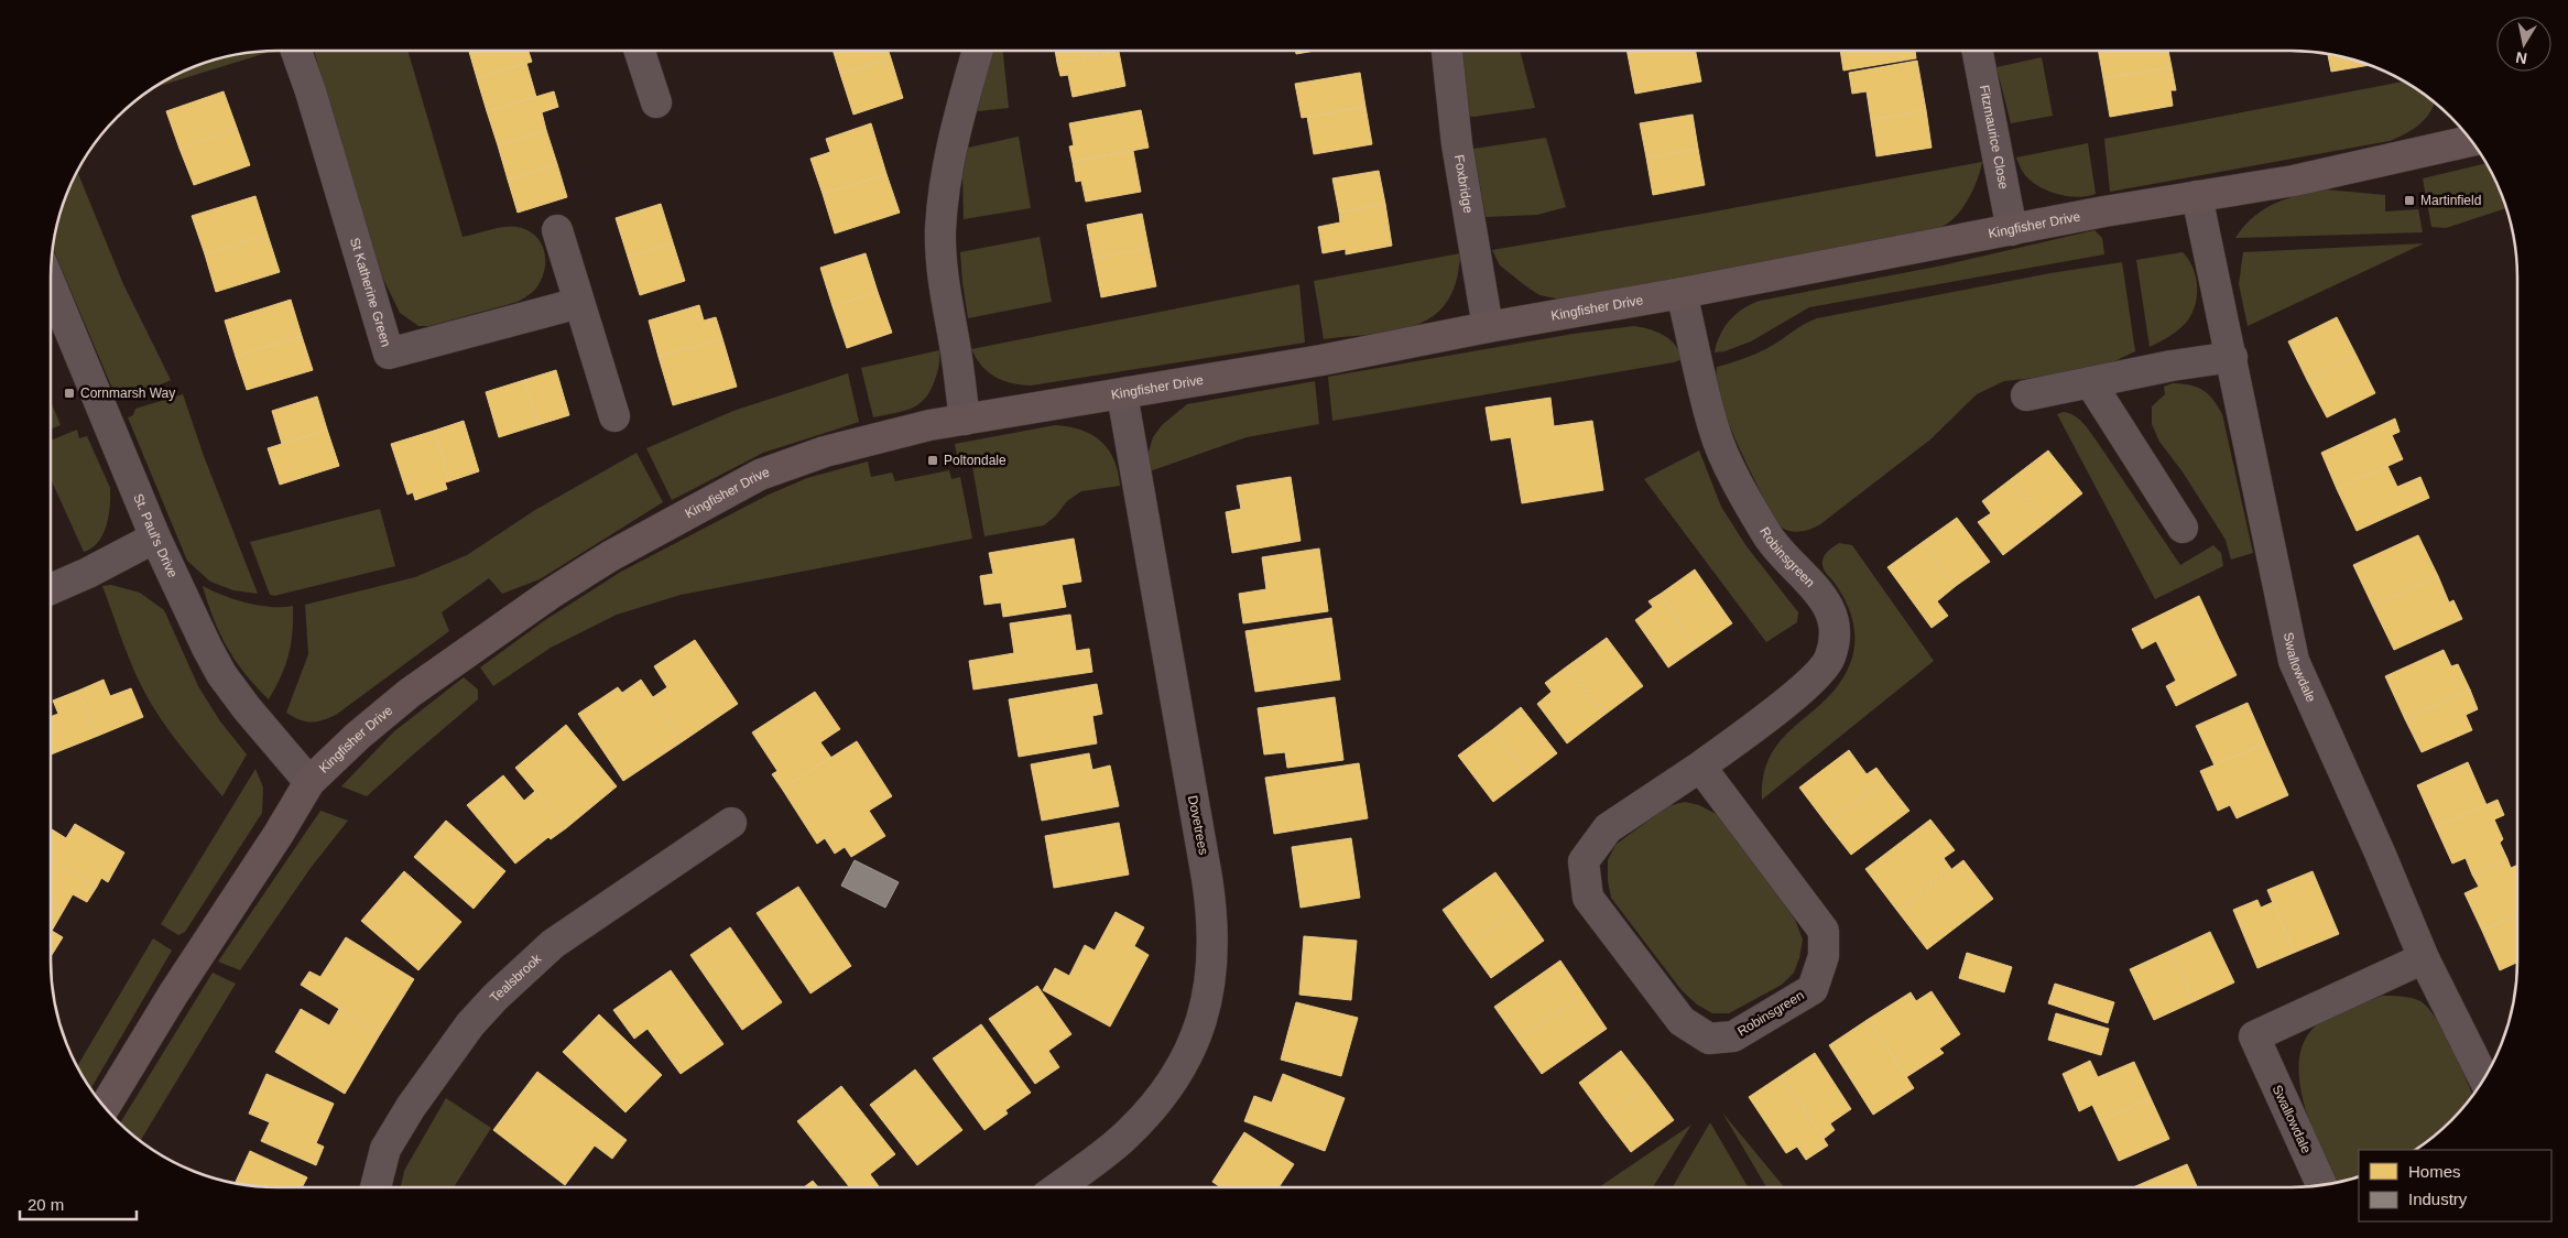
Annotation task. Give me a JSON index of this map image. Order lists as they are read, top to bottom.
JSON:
{
  "streets": {
    "street": [
      "Fitzmaurice Close",
      "Foxbridge",
      "Kingfisher Drive",
      "St Katherine Green",
      "St. Paul's Drive",
      "Robinsgreen",
      "Swallowdale",
      "Dovetrees",
      "Tealsbrook"
    ]
  },
  "crossings": [
    ["Fitzmaurice Close", "Kingfisher Drive"],
    ["Foxbridge", "Kingfisher Drive"],
    ["Kingfisher Drive", "St. Paul's Drive"],
    ["Kingfisher Drive", "Robinsgreen"],
    ["Kingfisher Drive", "Swallowdale"],
    ["Kingfisher Drive", "Dovetrees"]
  ],
  "places": {
    "transit": ["Martinfield", "Cornmarsh Way", "Poltondale"]
  },
  "legend": ["Homes", "Industry"],
  "scale_bar": "20 m",
  "north": "bottom"
}
